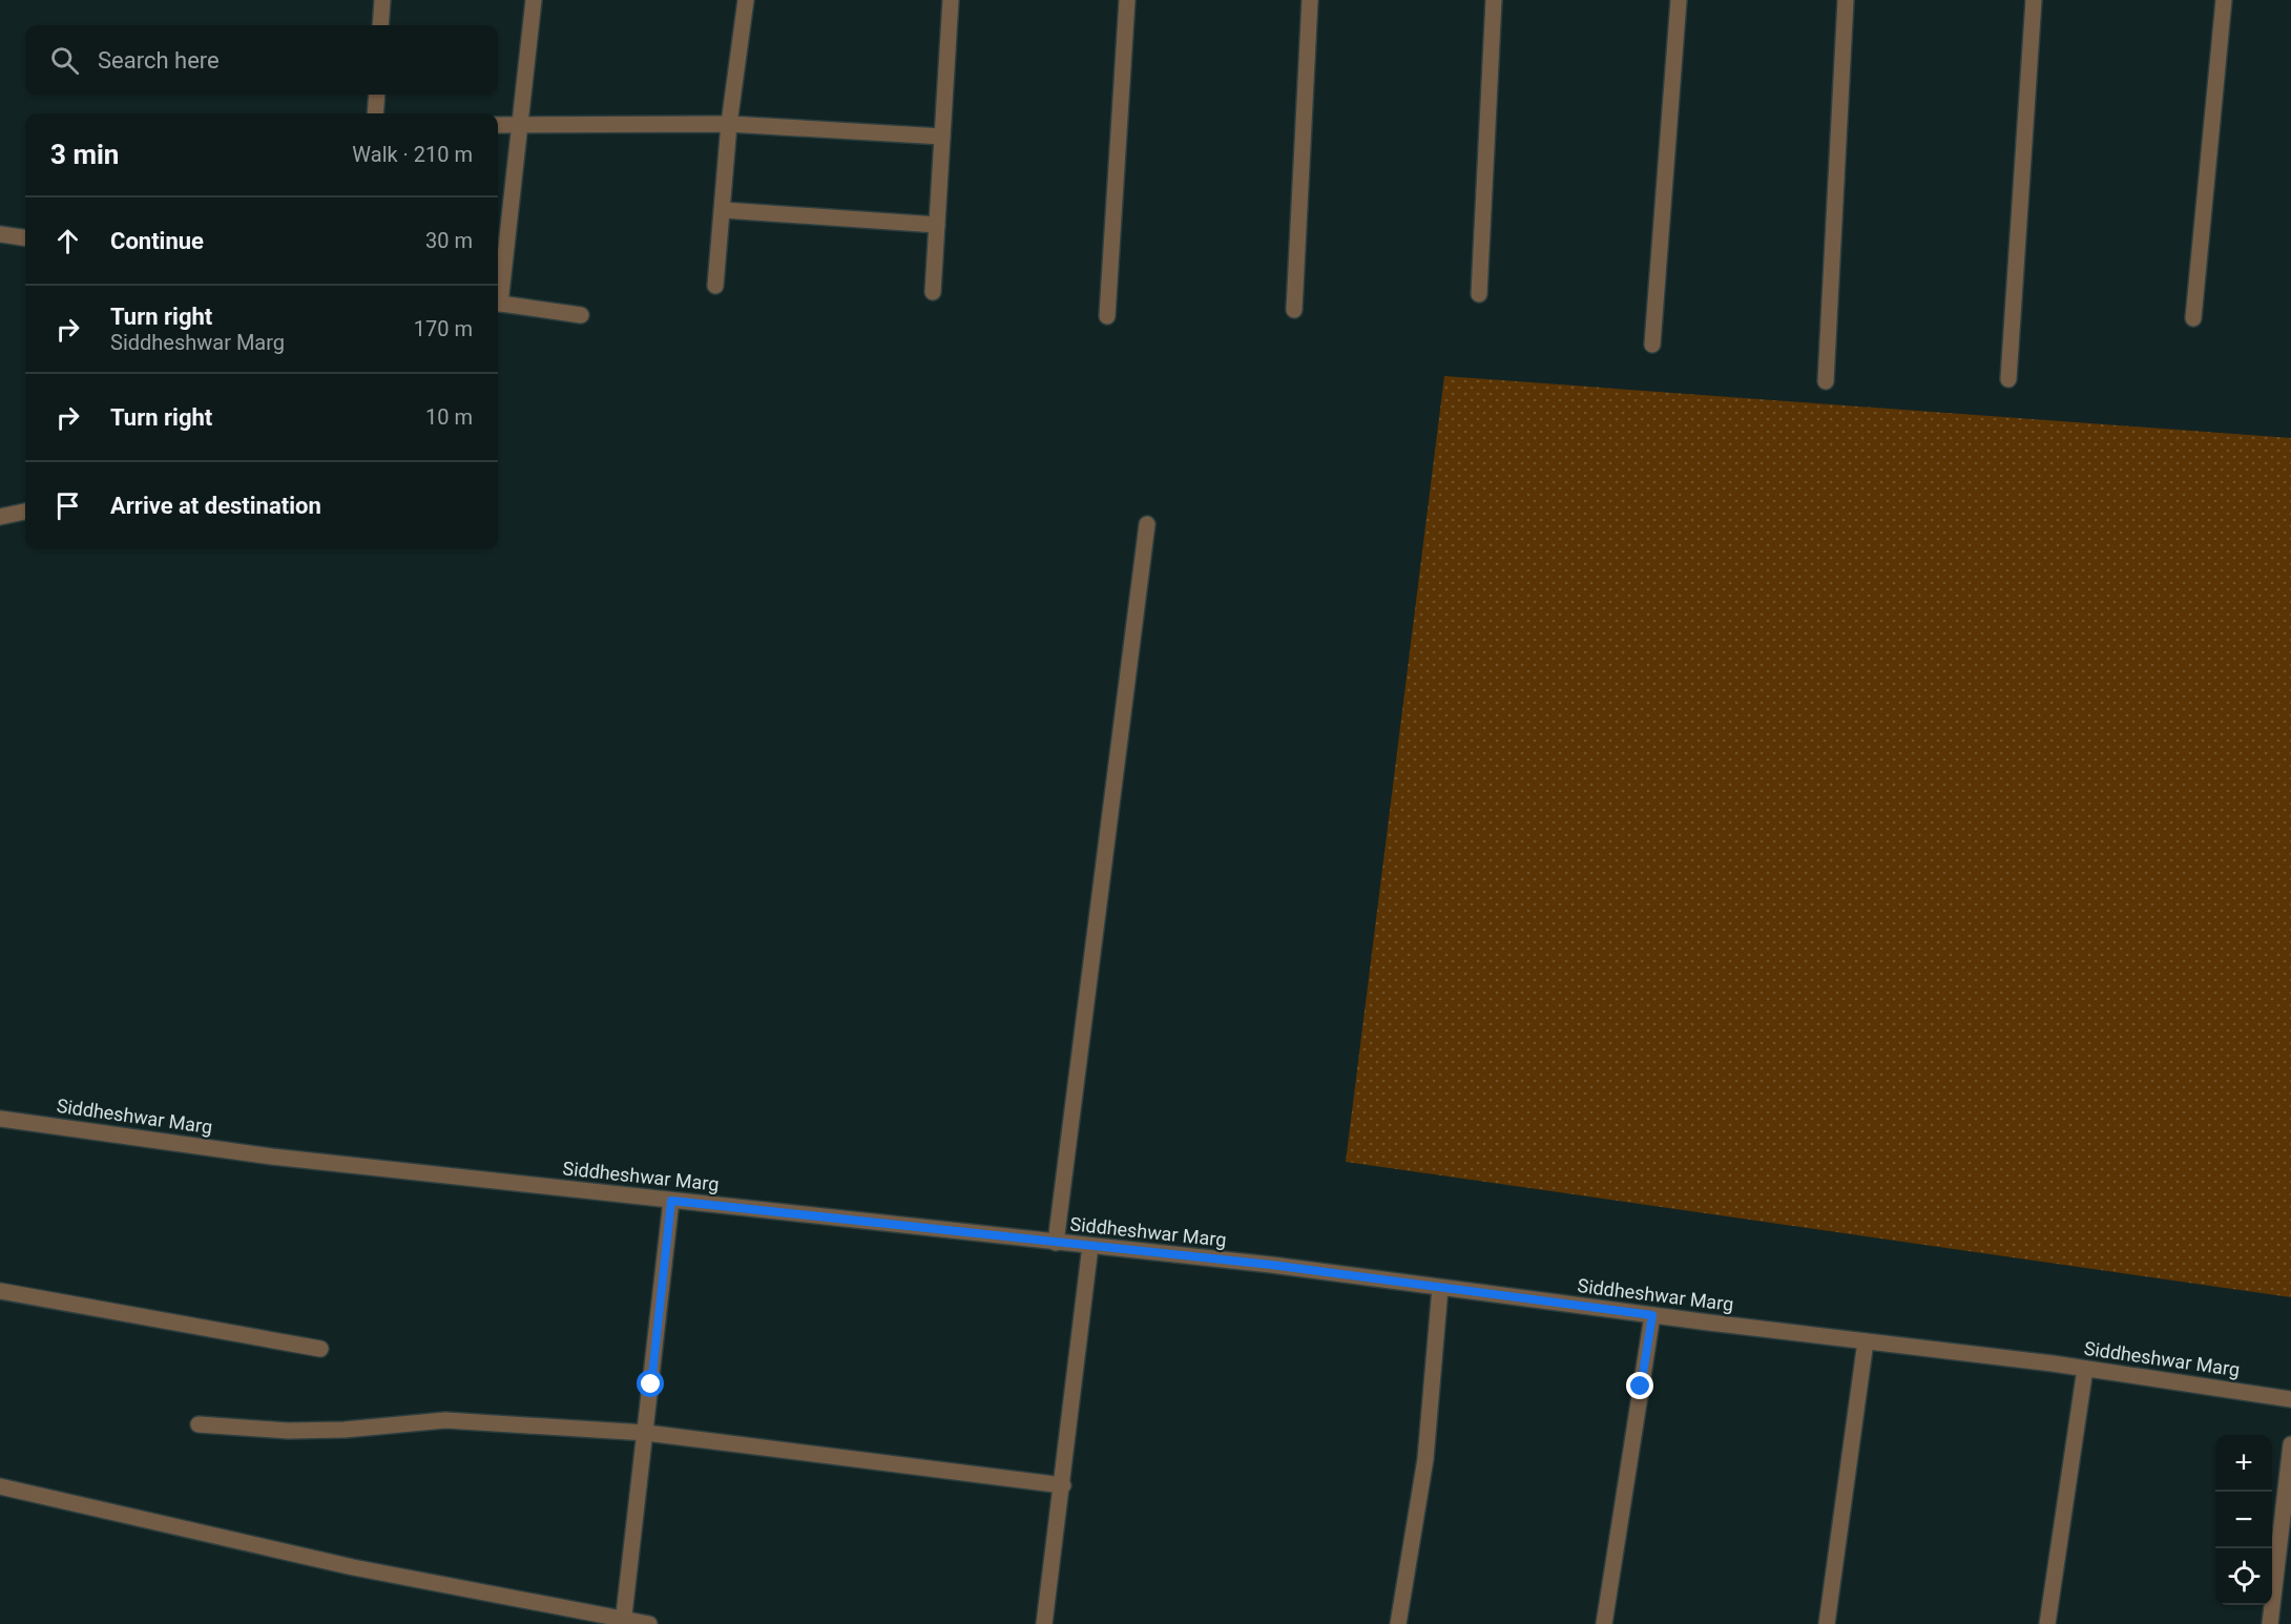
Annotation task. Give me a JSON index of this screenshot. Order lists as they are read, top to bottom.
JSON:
{
  "streets": {
    "street": ["Siddheshwar Marg"]
  },
  "page": {
    "search": "Search here",
    "heading": ["3 min", "Walk · 210 m"],
    "list": [
      ["Continue", "30 m"],
      ["Turn right", "Siddheshwar Marg", "170 m"],
      ["Turn right", "10 m"],
      "Arrive at destination"
    ],
    "map_buttons": ["+", "−"]
  }
}
